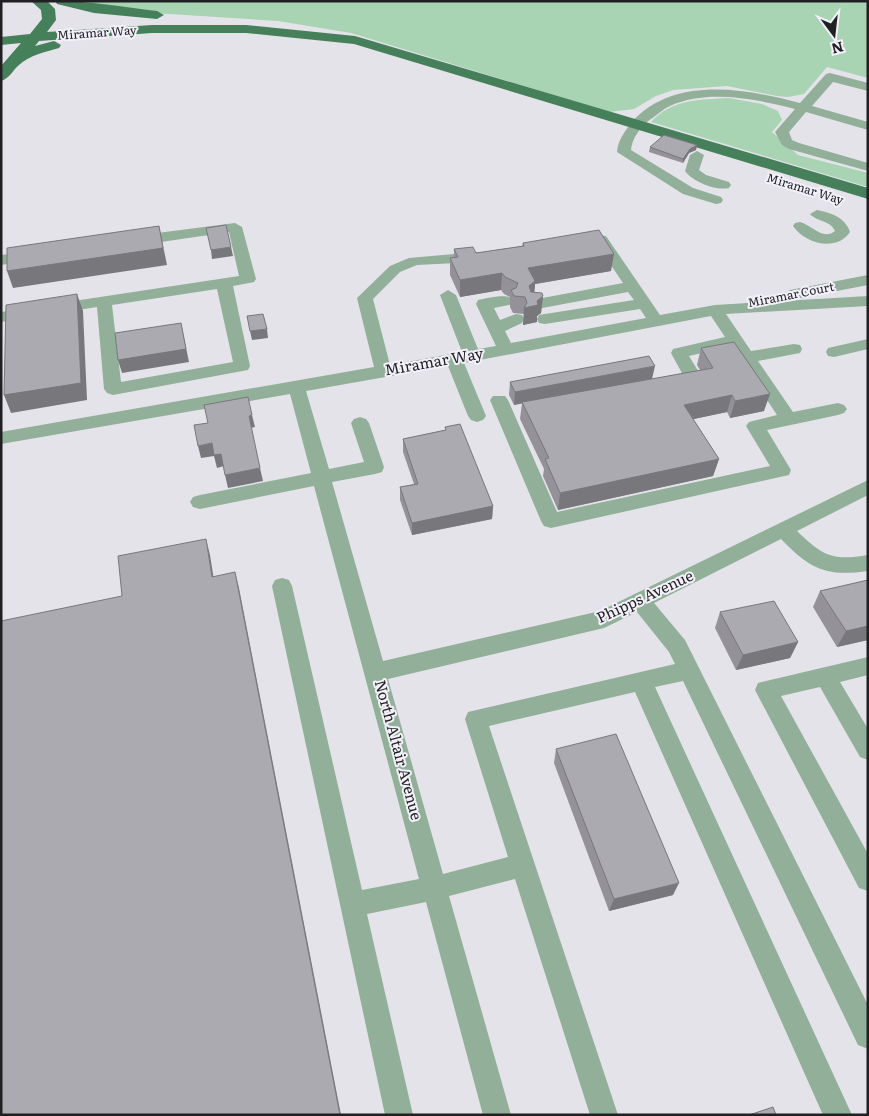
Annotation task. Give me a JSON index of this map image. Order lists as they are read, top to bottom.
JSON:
{
  "streets": {
    "main road": ["Miramar Way"],
    "street": ["Miramar Court", "Phipps Avenue", "North Altair Avenue"]
  },
  "crossings": [
    ["Miramar Way", "Miramar Court"],
    ["Miramar Way", "North Altair Avenue"],
    ["Phipps Avenue", "North Altair Avenue"]
  ],
  "north": "bottom"
}
